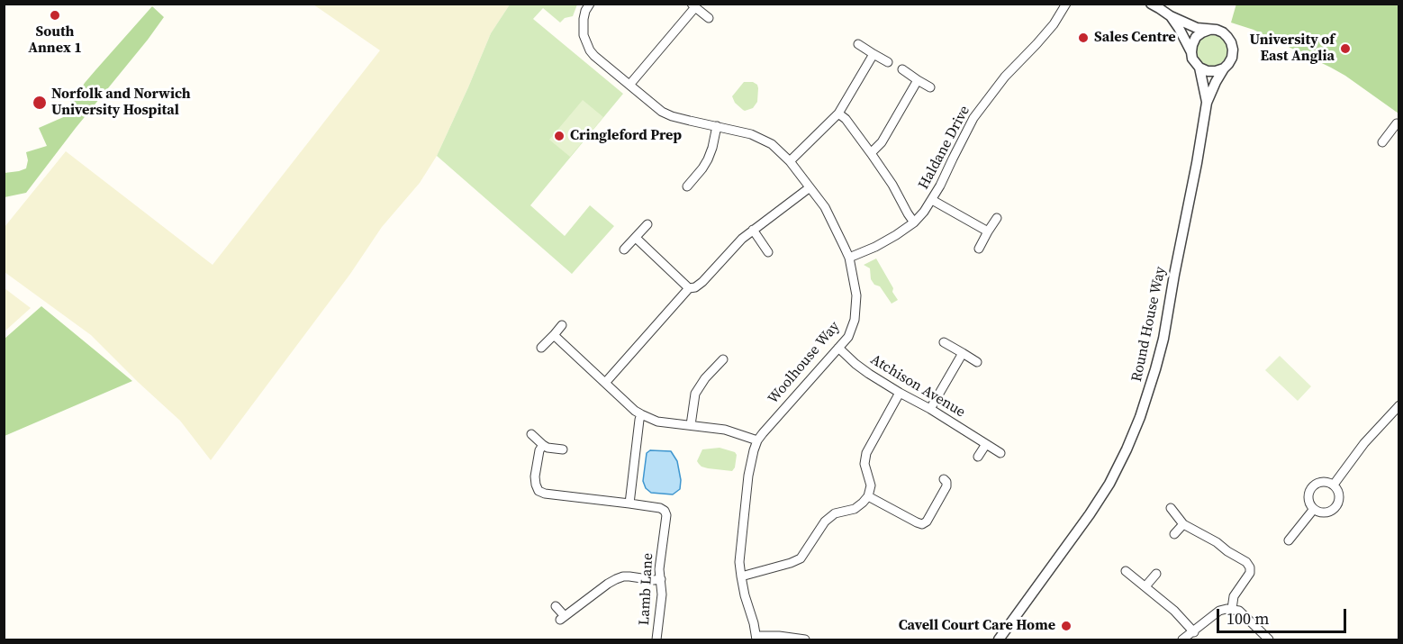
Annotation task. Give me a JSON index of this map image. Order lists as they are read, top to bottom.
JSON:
{
  "streets": {
    "street": [
      "Haldane Drive",
      "Round House Way",
      "Woolhouse Way",
      "Atchison Avenue",
      "Lamb Lane"
    ]
  },
  "crossings": [
    ["Haldane Drive", "Woolhouse Way"],
    ["Woolhouse Way", "Atchison Avenue"]
  ],
  "places": [
    "South Annex 1",
    "Sales Centre",
    "University of East Anglia",
    "Norfolk and Norwich University Hospital",
    "Cringleford Prep",
    "Cavell Court Care Home"
  ],
  "scale_bar": "100 m"
}
